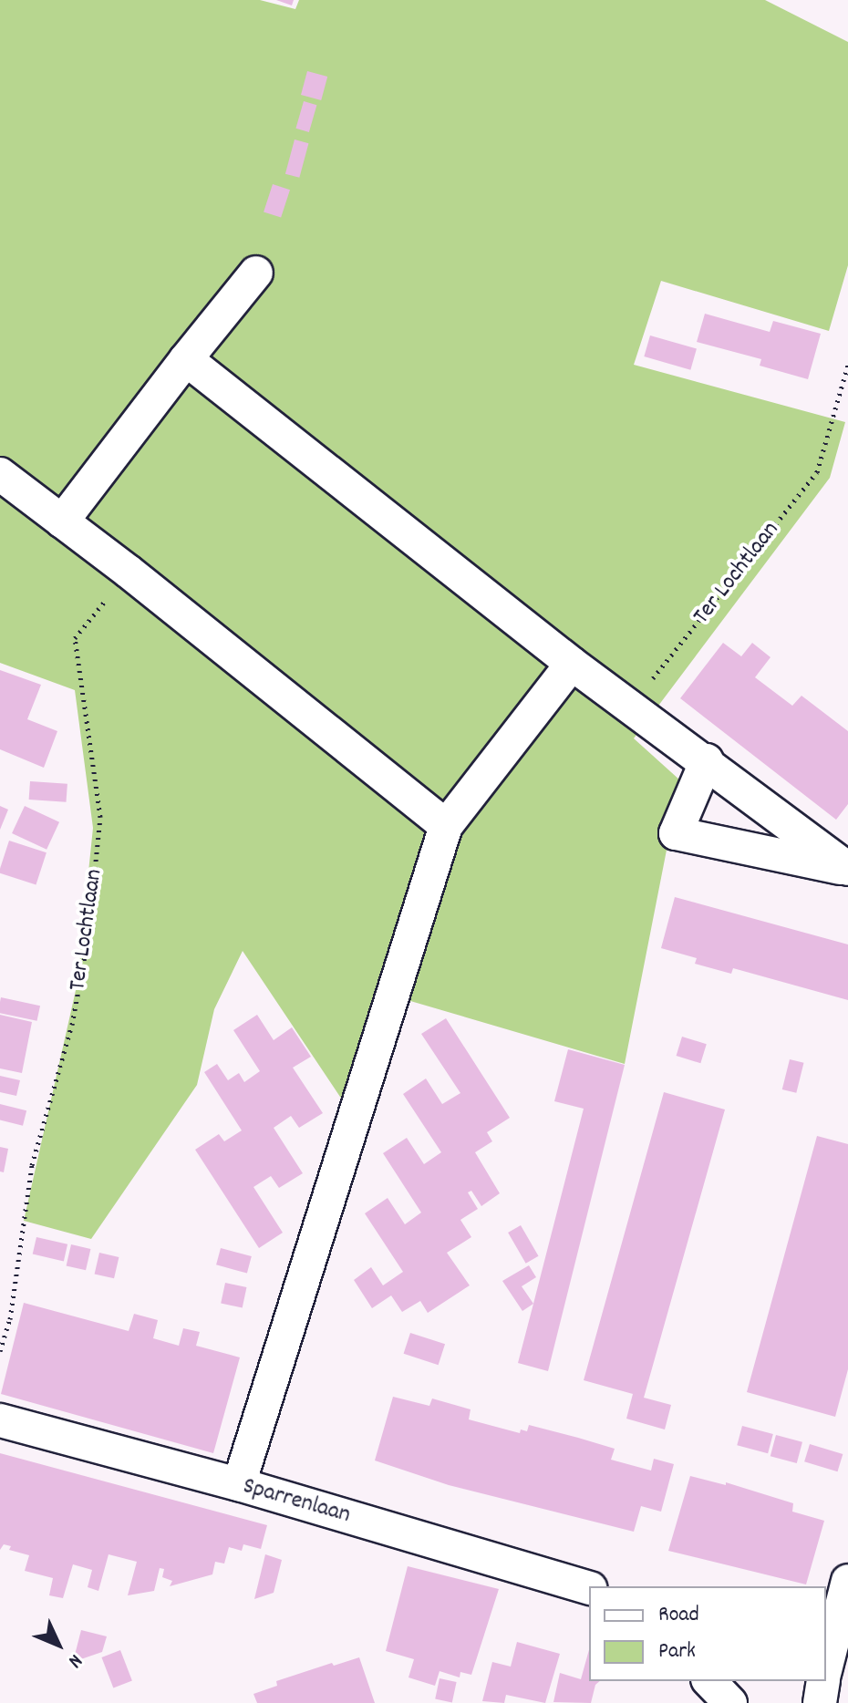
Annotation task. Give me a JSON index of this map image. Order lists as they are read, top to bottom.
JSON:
{
  "streets": {
    "street": ["Sparrenlaan"],
    "path": ["Ter Lochtlaan"]
  },
  "legend": ["Road", "Park"],
  "north": "bottom right"
}
